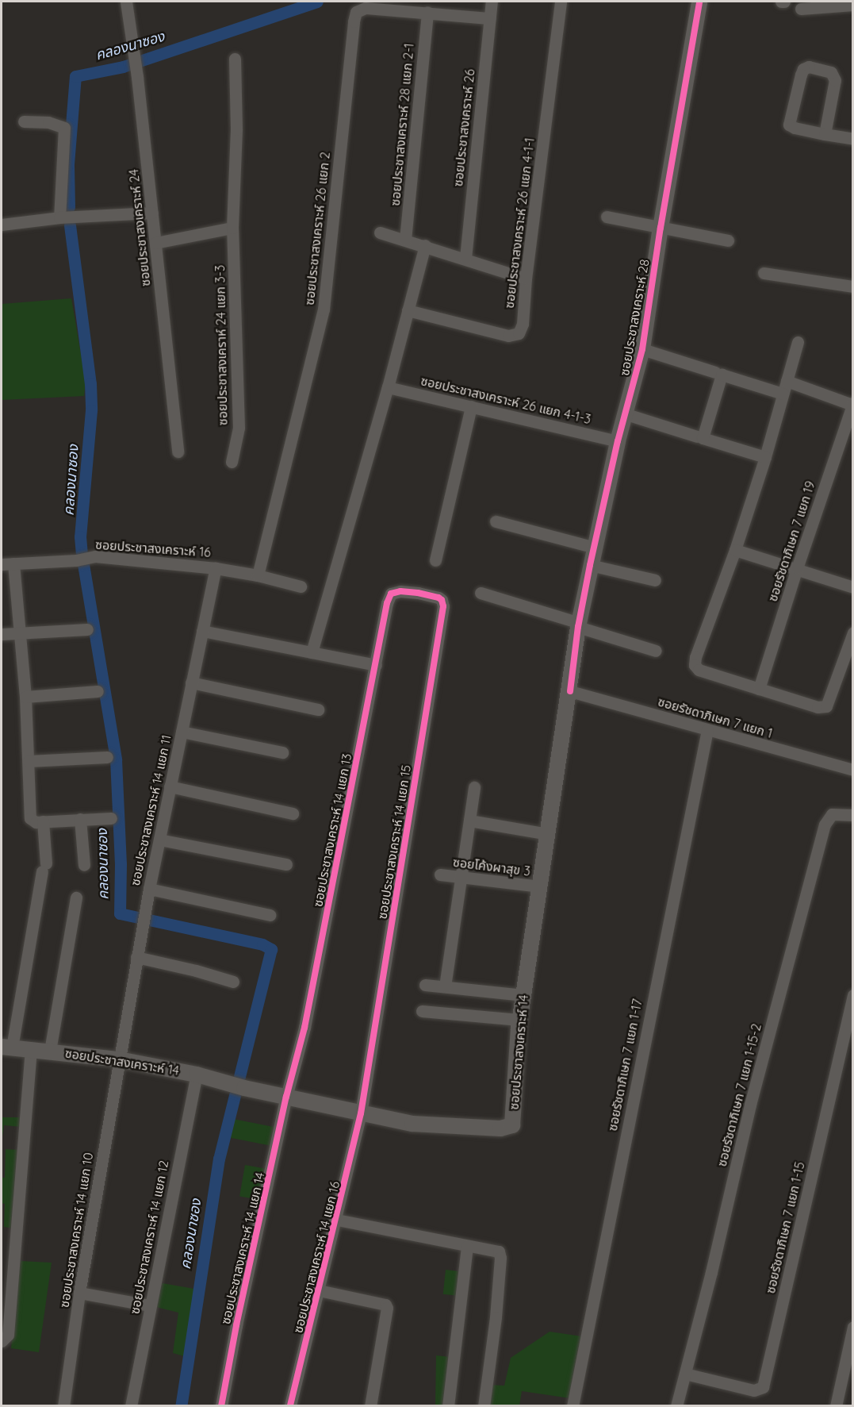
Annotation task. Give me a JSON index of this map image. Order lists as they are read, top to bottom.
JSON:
{
  "streets": {
    "street": [
      "ซอยประชาสงเคราะห์ 28 แยก 2-1",
      "ซอยประชาสงเคราะห์ 26",
      "ซอยประชาสงเคราะห์ 26 แยก 4-1-1",
      "ซอยประชาสงเคราะห์ 24",
      "ซอยประชาสงเคราะห์ 26 แยก 2",
      "ซอยประชาสงเคราะห์ 28",
      "ซอยประชาสงเคราห์ 24 แยก 3-3",
      "ซอยประชาสงเคราะห์ 26 แยก 4-1-3",
      "ซอยรัชดาภิเษก 7 แยก 19",
      "ซอยประชาสงเคราะห์ 16",
      "ซอยรัชดาภิเษก 7 แยก 1",
      "ซอยประชาสงเคราะห์ 14 แยก 11",
      "ซอยประชาสงเคราะห์ 14 แยก 13",
      "ซอยประชาสงเคราะห์ 14 แยก 15",
      "ซอยโค้งผาสุข 3",
      "ซอยประชาสงเคราะห์ 14",
      "ซอยรัชดาภิเษก 7 แยก 1-17",
      "ซอยรัชดาภิเษก 7 แยก 1-15-2",
      "ซอยรัชดาภิเษก 7 แยก 1-15",
      "ซอยประชาสงเคราะห์ 14 แยก 10",
      "ซอยประชาสงเคราะห์ 14 แยก 12",
      "ซอยประชาสงเคราะห์ 14 แยก 14",
      "ซอยประชาสงเคราะห์ 14 แยก 16"
    ]
  },
  "crossings": [
    ["ซอยประชาสงเคราะห์ 28 แยก 2-1", "ซอยประชาสงเคราะห์ 26 แยก 2"],
    ["ซอยประชาสงเคราะห์ 26", "ซอยประชาสงเคราะห์ 26 แยก 2"],
    ["ซอยประชาสงเคราะห์ 26 แยก 2", "ซอยประชาสงเคราะห์ 16"],
    ["ซอยประชาสงเคราะห์ 28", "ซอยประชาสงเคราะห์ 26 แยก 4-1-3"],
    ["ซอยประชาสงเคราะห์ 28", "ซอยรัชดาภิเษก 7 แยก 1"],
    ["ซอยประชาสงเคราะห์ 28", "ซอยประชาสงเคราะห์ 14"],
    ["ซอยประชาสงเคราะห์ 16", "ซอยประชาสงเคราะห์ 14 แยก 11"],
    ["ซอยรัชดาภิเษก 7 แยก 1", "ซอยประชาสงเคราะห์ 14"],
    ["ซอยรัชดาภิเษก 7 แยก 1", "ซอยรัชดาภิเษก 7 แยก 1-17"],
    ["ซอยประชาสงเคราะห์ 14 แยก 11", "ซอยประชาสงเคราะห์ 14"],
    ["ซอยประชาสงเคราะห์ 14 แยก 11", "ซอยประชาสงเคราะห์ 14 แยก 10"],
    ["ซอยประชาสงเคราะห์ 14 แยก 13", "ซอยประชาสงเคราะห์ 14 แยก 15"],
    ["ซอยประชาสงเคราะห์ 14 แยก 13", "ซอยประชาสงเคราะห์ 14"],
    ["ซอยประชาสงเคราะห์ 14 แยก 13", "ซอยประชาสงเคราะห์ 14 แยก 14"],
    ["ซอยประชาสงเคราะห์ 14 แยก 15", "ซอยประชาสงเคราะห์ 14"],
    ["ซอยประชาสงเคราะห์ 14 แยก 15", "ซอยประชาสงเคราะห์ 14 แยก 16"],
    ["ซอยโค้งผาสุข 3", "ซอยประชาสงเคราะห์ 14"],
    ["ซอยประชาสงเคราะห์ 14", "ซอยประชาสงเคราะห์ 14 แยก 10"],
    ["ซอยประชาสงเคราะห์ 14", "ซอยประชาสงเคราะห์ 14 แยก 12"],
    ["ซอยประชาสงเคราะห์ 14", "ซอยประชาสงเคราะห์ 14 แยก 14"],
    ["ซอยประชาสงเคราะห์ 14", "ซอยประชาสงเคราะห์ 14 แยก 16"],
    ["ซอยรัชดาภิเษก 7 แยก 1-15-2", "ซอยรัชดาภิเษก 7 แยก 1-15"]
  ],
  "water": ["คลองนาซอง"]
}
